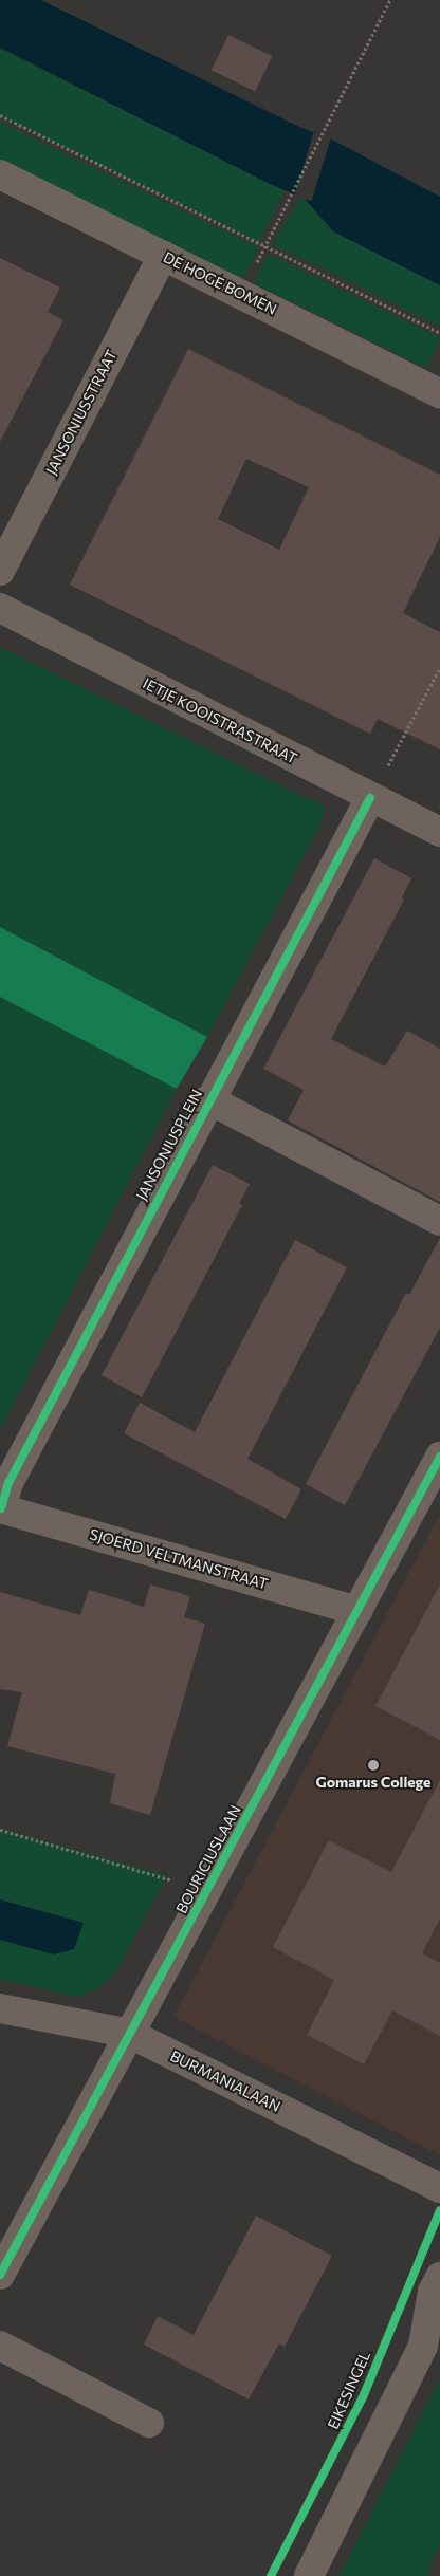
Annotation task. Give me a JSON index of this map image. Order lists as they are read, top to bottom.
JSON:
{
  "streets": {
    "street": [
      "DE HOGE BOMEN",
      "JANSONIUSSTRAAT",
      "IETJE KOOISTRASTRAAT",
      "JANSONIUSPLEIN",
      "SJOERD VELTMANSTRAAT",
      "BOURICIUSLAAN",
      "BURMANIALAAN"
    ],
    "cycle path": ["EIKESINGEL"]
  },
  "crossings": [
    ["DE HOGE BOMEN", "JANSONIUSSTRAAT"],
    ["IETJE KOOISTRASTRAAT", "JANSONIUSPLEIN"],
    ["JANSONIUSPLEIN", "SJOERD VELTMANSTRAAT"],
    ["SJOERD VELTMANSTRAAT", "BOURICIUSLAAN"],
    ["BOURICIUSLAAN", "BURMANIALAAN"]
  ],
  "places": ["Gomarus College"]
}
